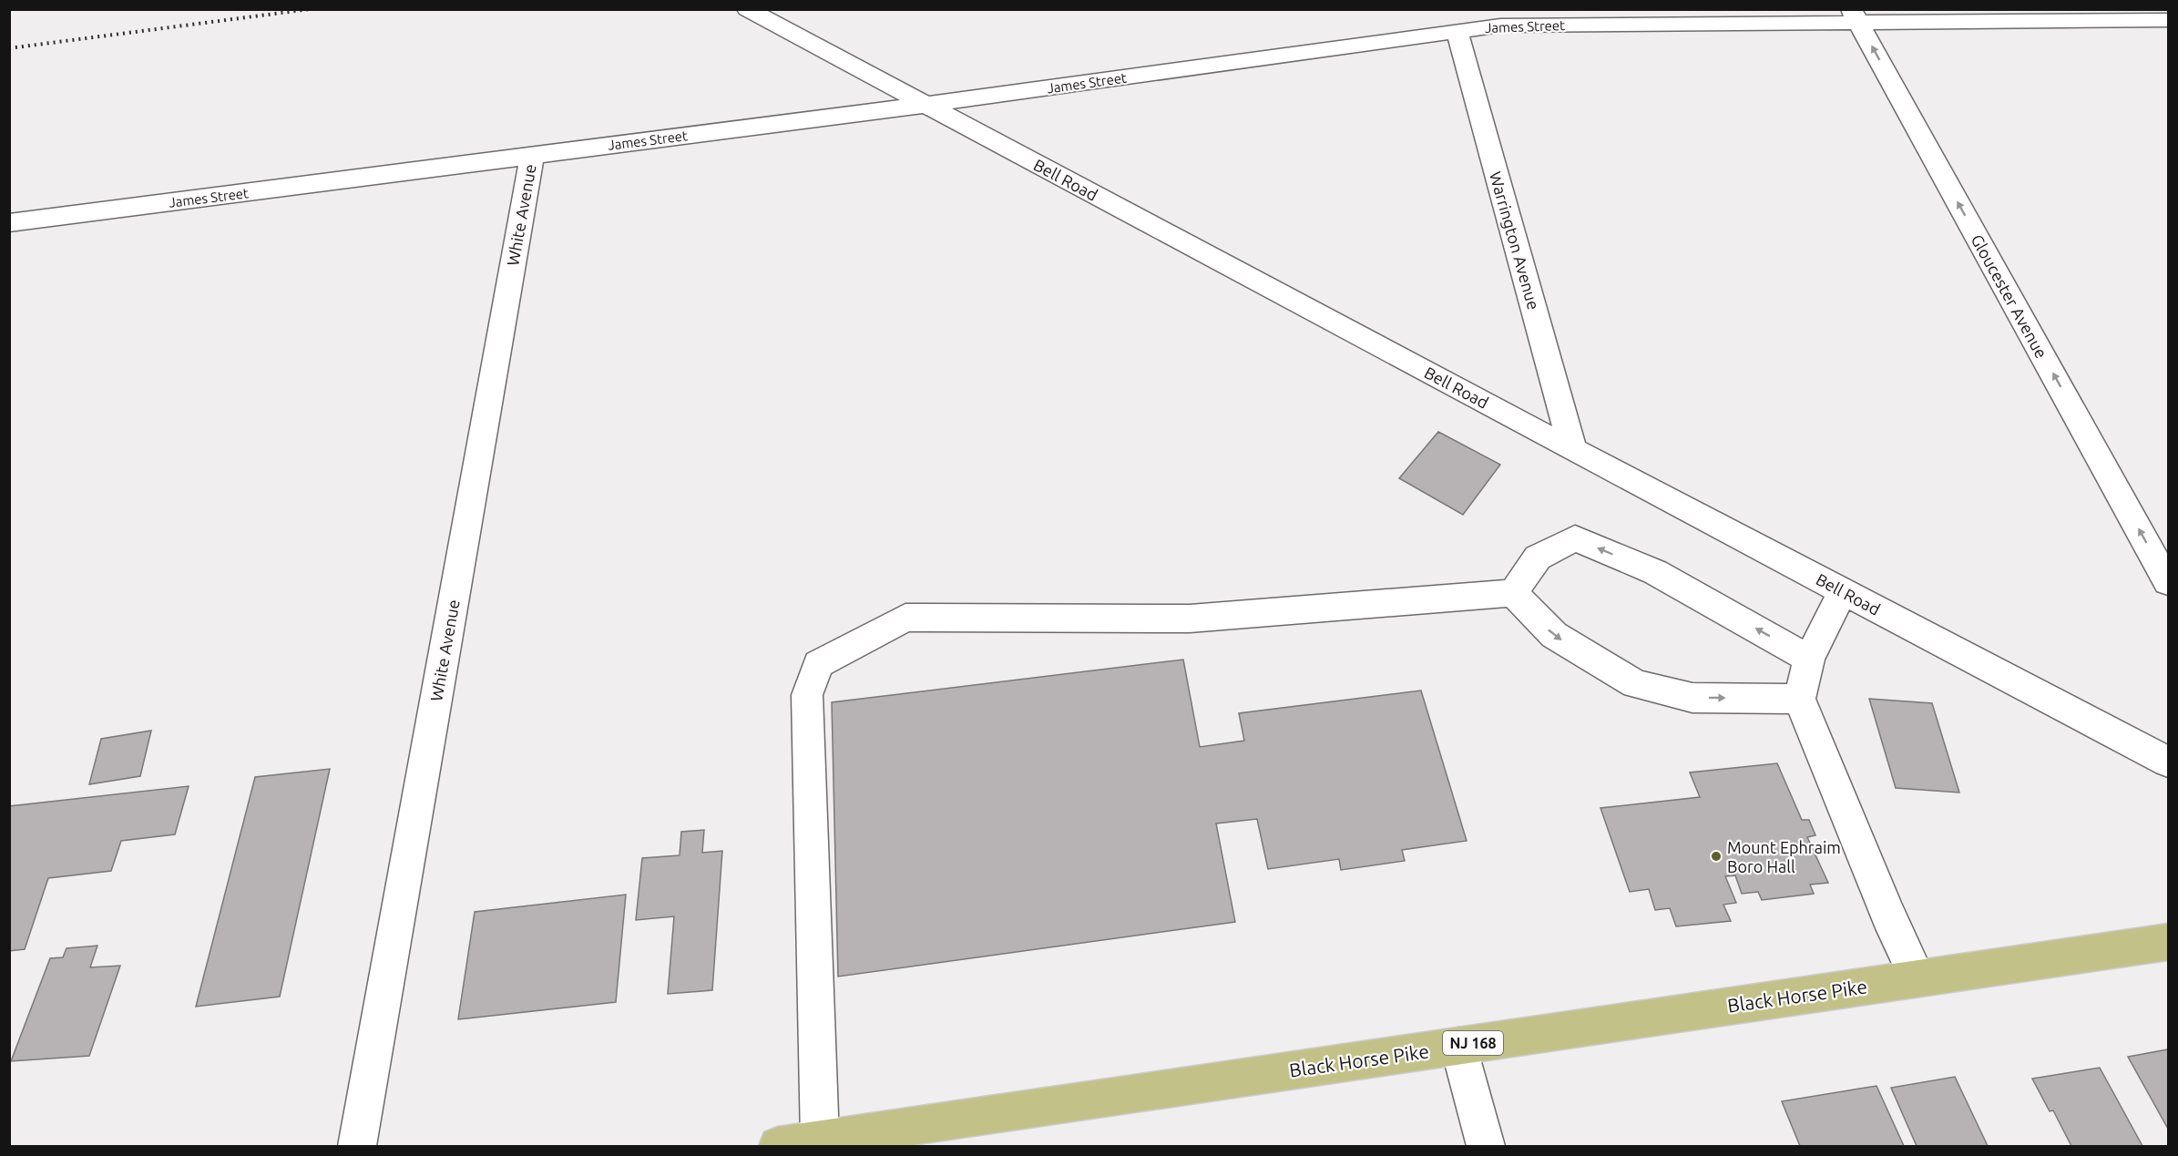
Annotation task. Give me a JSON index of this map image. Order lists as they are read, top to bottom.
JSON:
{
  "streets": {
    "main road": ["Black Horse Pike", "NJ 168"],
    "street": [
      "James Street",
      "Bell Road",
      "White Avenue",
      "Warrington Avenue",
      "Gloucester Avenue"
    ]
  },
  "crossings": [
    ["James Street", "Bell Road"],
    ["James Street", "White Avenue"],
    ["James Street", "Warrington Avenue"],
    ["James Street", "Gloucester Avenue"],
    ["Bell Road", "Warrington Avenue"]
  ],
  "one_way": ["Gloucester Avenue"],
  "places": ["Mount Ephraim Boro Hall"]
}
